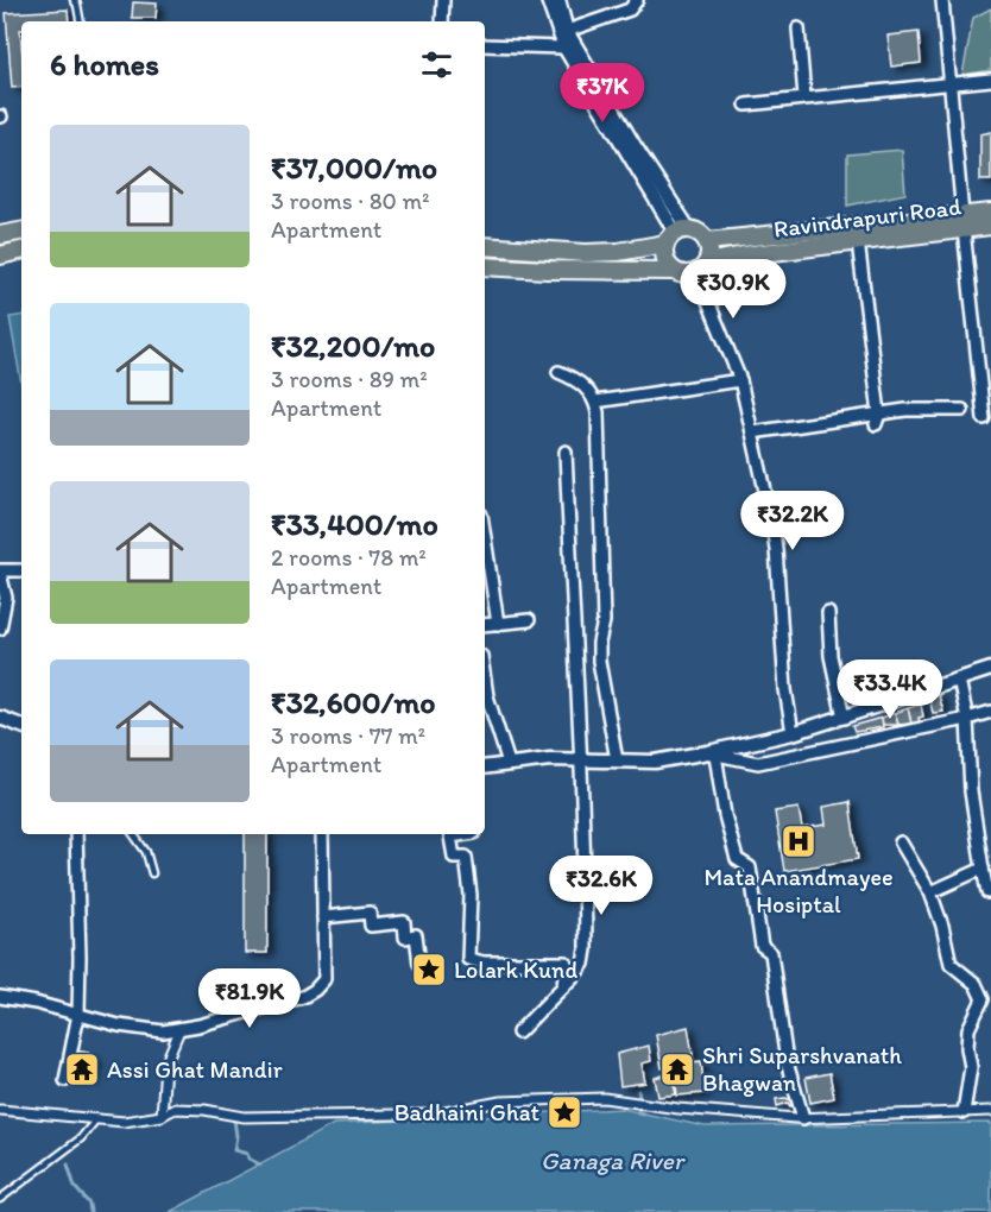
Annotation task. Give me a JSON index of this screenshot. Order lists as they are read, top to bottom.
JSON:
{
  "streets": {
    "main road": ["Ravindrapuri Road"]
  },
  "water": ["Ganaga River"],
  "places": {
    "hospital": ["Mata Anandmayee Hosiptal"],
    "place": ["Lolark Kund", "Badhaini Ghat"],
    "temple": ["Assi Ghat Mandir", "Shri Suparshvanath Bhagwan"]
  },
  "page": {
    "heading": "6 homes",
    "price": [
      "₹37K",
      "₹30.9K",
      "₹32.2K",
      "₹33.4K",
      "₹32.6K",
      "₹81.9K"
    ],
    "list": [
      {
        "name": "₹37,000/mo",
        "note": "3 rooms · 80 m² · Apartment"
      },
      {
        "name": "₹32,200/mo",
        "note": "3 rooms · 89 m² · Apartment"
      },
      {
        "name": "₹33,400/mo",
        "note": "2 rooms · 78 m² · Apartment"
      },
      {
        "name": "₹32,600/mo",
        "note": "3 rooms · 77 m² · Apartment"
      }
    ]
  }
}
